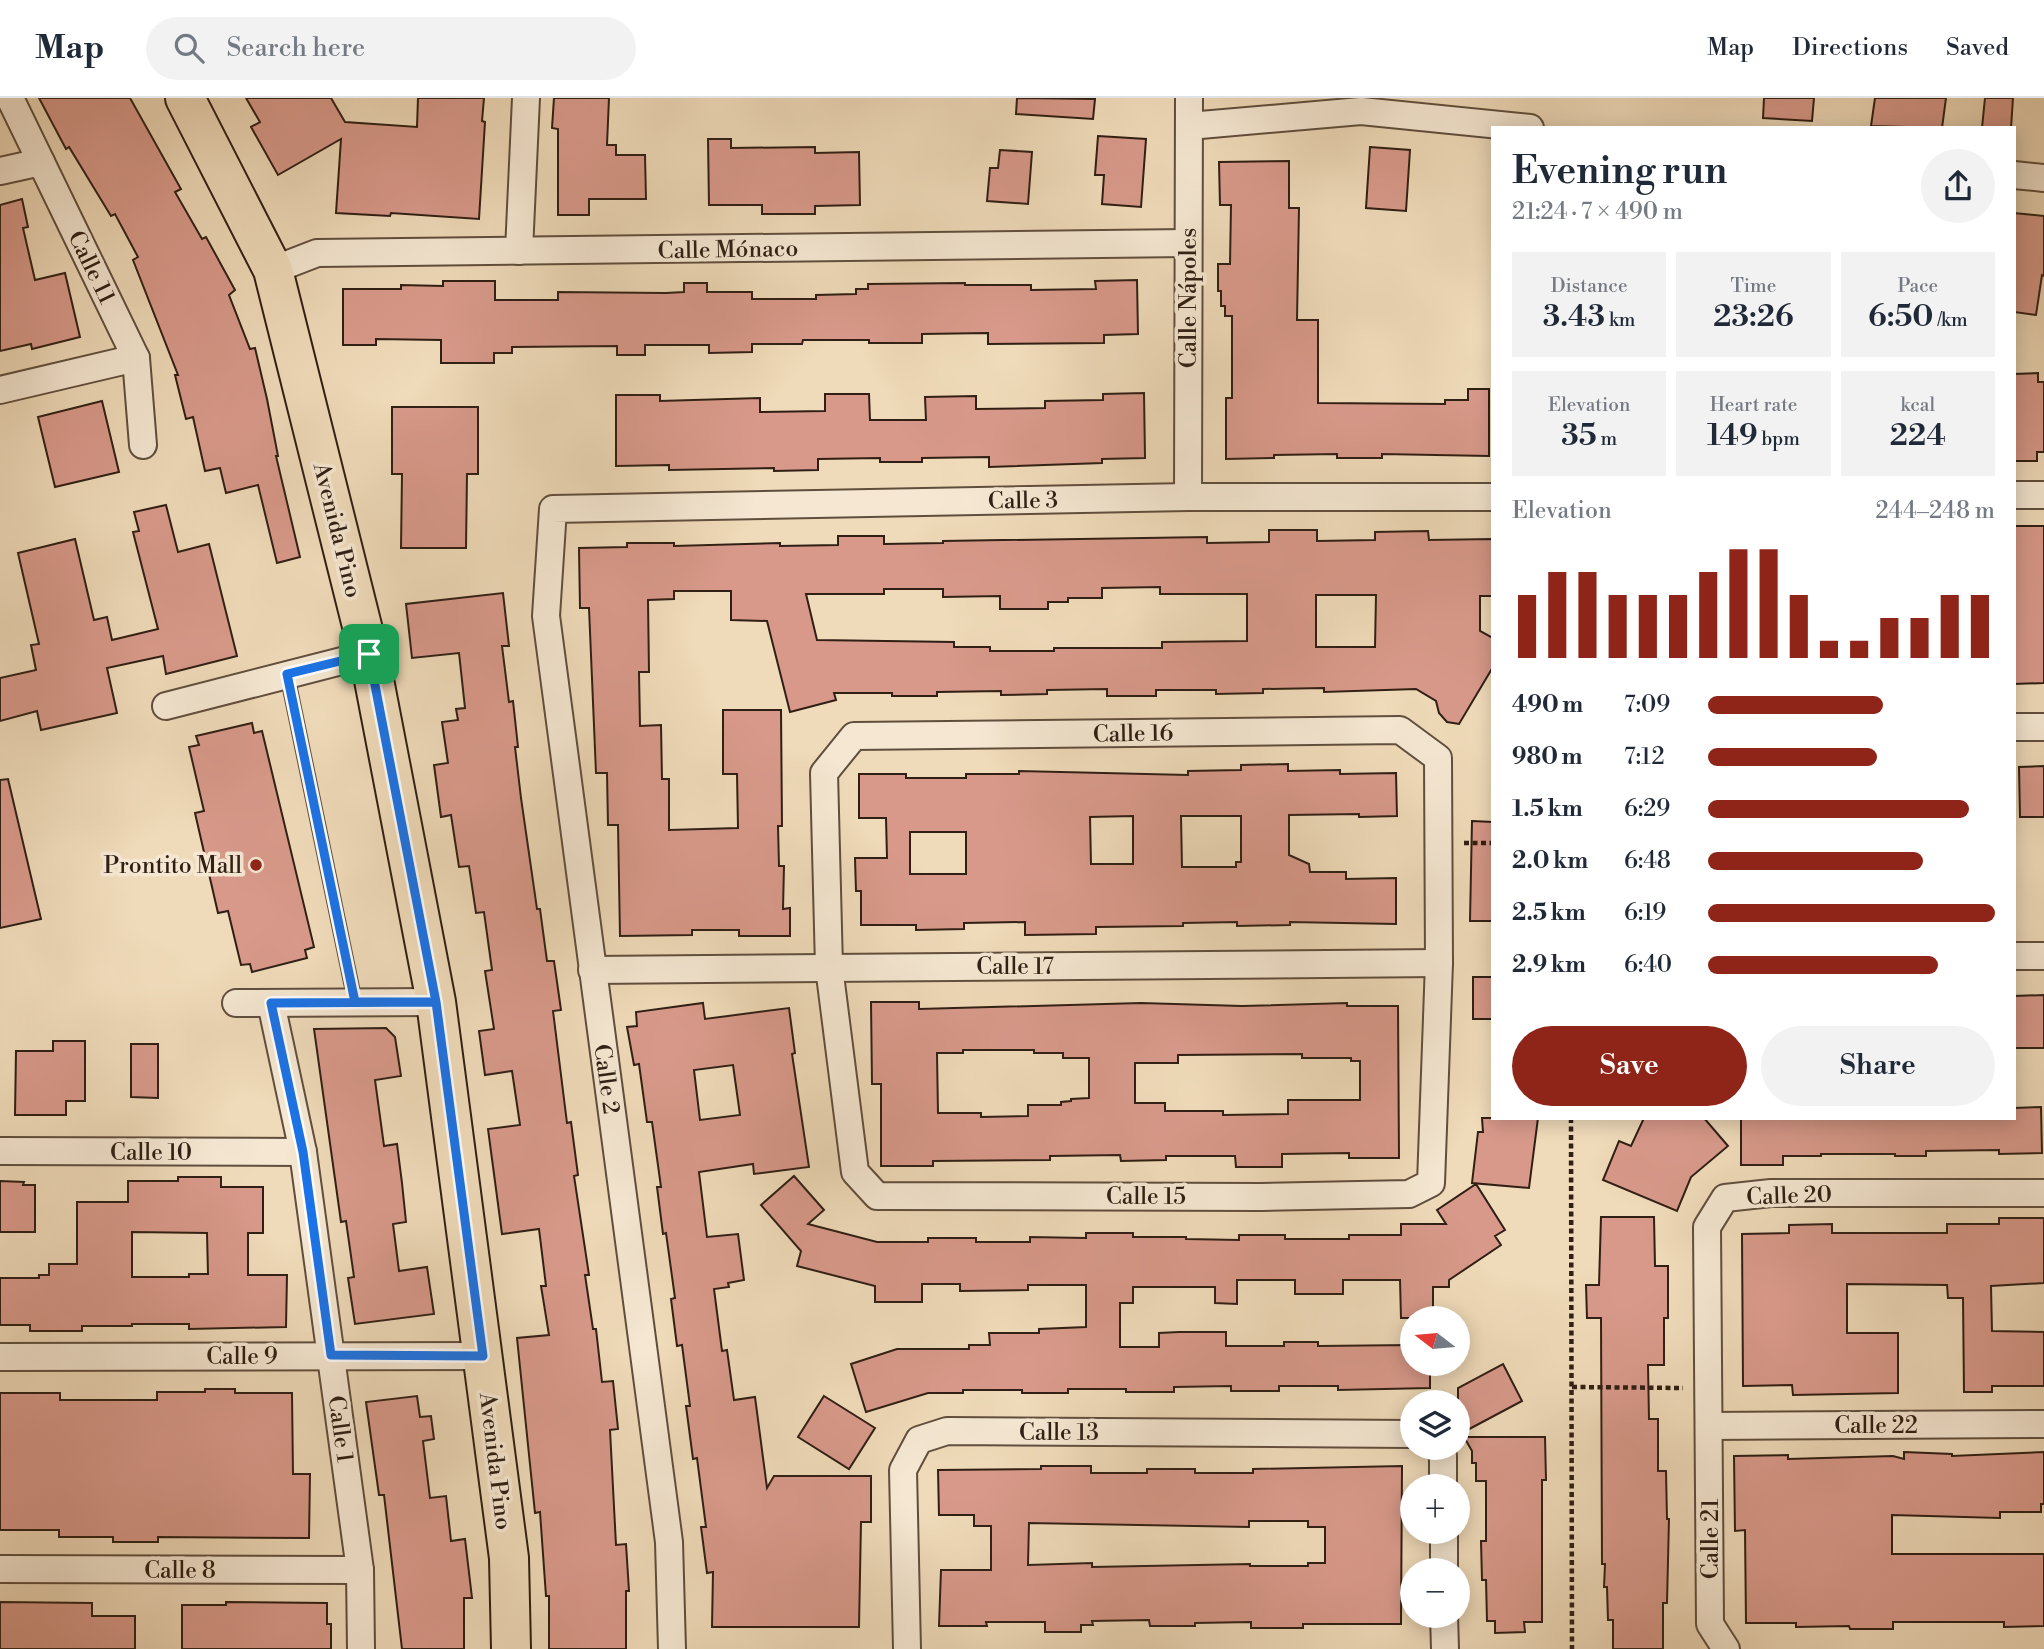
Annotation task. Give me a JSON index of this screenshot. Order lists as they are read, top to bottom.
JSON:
{
  "streets": {
    "main road": ["Avenida Pino"],
    "street": [
      "Calle Mónaco",
      "Calle 11",
      "Calle Nápoles",
      "Calle 3",
      "Calle 16",
      "Calle 17",
      "Calle 2",
      "Calle 10",
      "Calle 20",
      "Calle 15",
      "Calle 9",
      "Calle 22",
      "Calle 1",
      "Calle 13",
      "Calle 21",
      "Calle 8"
    ]
  },
  "crossings": [
    ["Calle Mónaco", "Calle Nápoles"],
    ["Calle Mónaco", "Avenida Pino"],
    ["Calle Nápoles", "Calle 3"],
    ["Calle 3", "Calle 2"],
    ["Avenida Pino", "Calle 9"],
    ["Calle 16", "Calle 17"],
    ["Calle 16", "Calle 15"],
    ["Calle 17", "Calle 2"],
    ["Calle 17", "Calle 15"],
    ["Calle 10", "Calle 1"],
    ["Calle 20", "Calle 22"],
    ["Calle 20", "Calle 21"],
    ["Calle 9", "Calle 1"],
    ["Calle 22", "Calle 21"],
    ["Calle 1", "Calle 8"]
  ],
  "places": ["Prontito Mall"],
  "north": "left",
  "page": {
    "header": "Map",
    "search": "Search here",
    "nav": ["Map", "Directions", "Saved"],
    "heading": ["Evening run", "21:24 · 7 × 490 m"],
    "stats": [
      ["Distance", "3.43 km"],
      ["Time", "23:26"],
      ["Pace", "6:50 /km"],
      ["Elevation", "35 m"],
      ["Heart rate", "149 bpm"],
      ["kcal", "224"]
    ],
    "chart": ["Elevation", "244–248 m"],
    "list": [
      {
        "name": "490 m",
        "note": "7:09"
      },
      {
        "name": "980 m",
        "note": "7:12"
      },
      {
        "name": "1.5 km",
        "note": "6:29"
      },
      {
        "name": "2.0 km",
        "note": "6:48"
      },
      {
        "name": "2.5 km",
        "note": "6:19"
      },
      {
        "name": "2.9 km",
        "note": "6:40"
      }
    ],
    "buttons": ["Save", "Share"],
    "map_buttons": ["+", "−"]
  }
}
